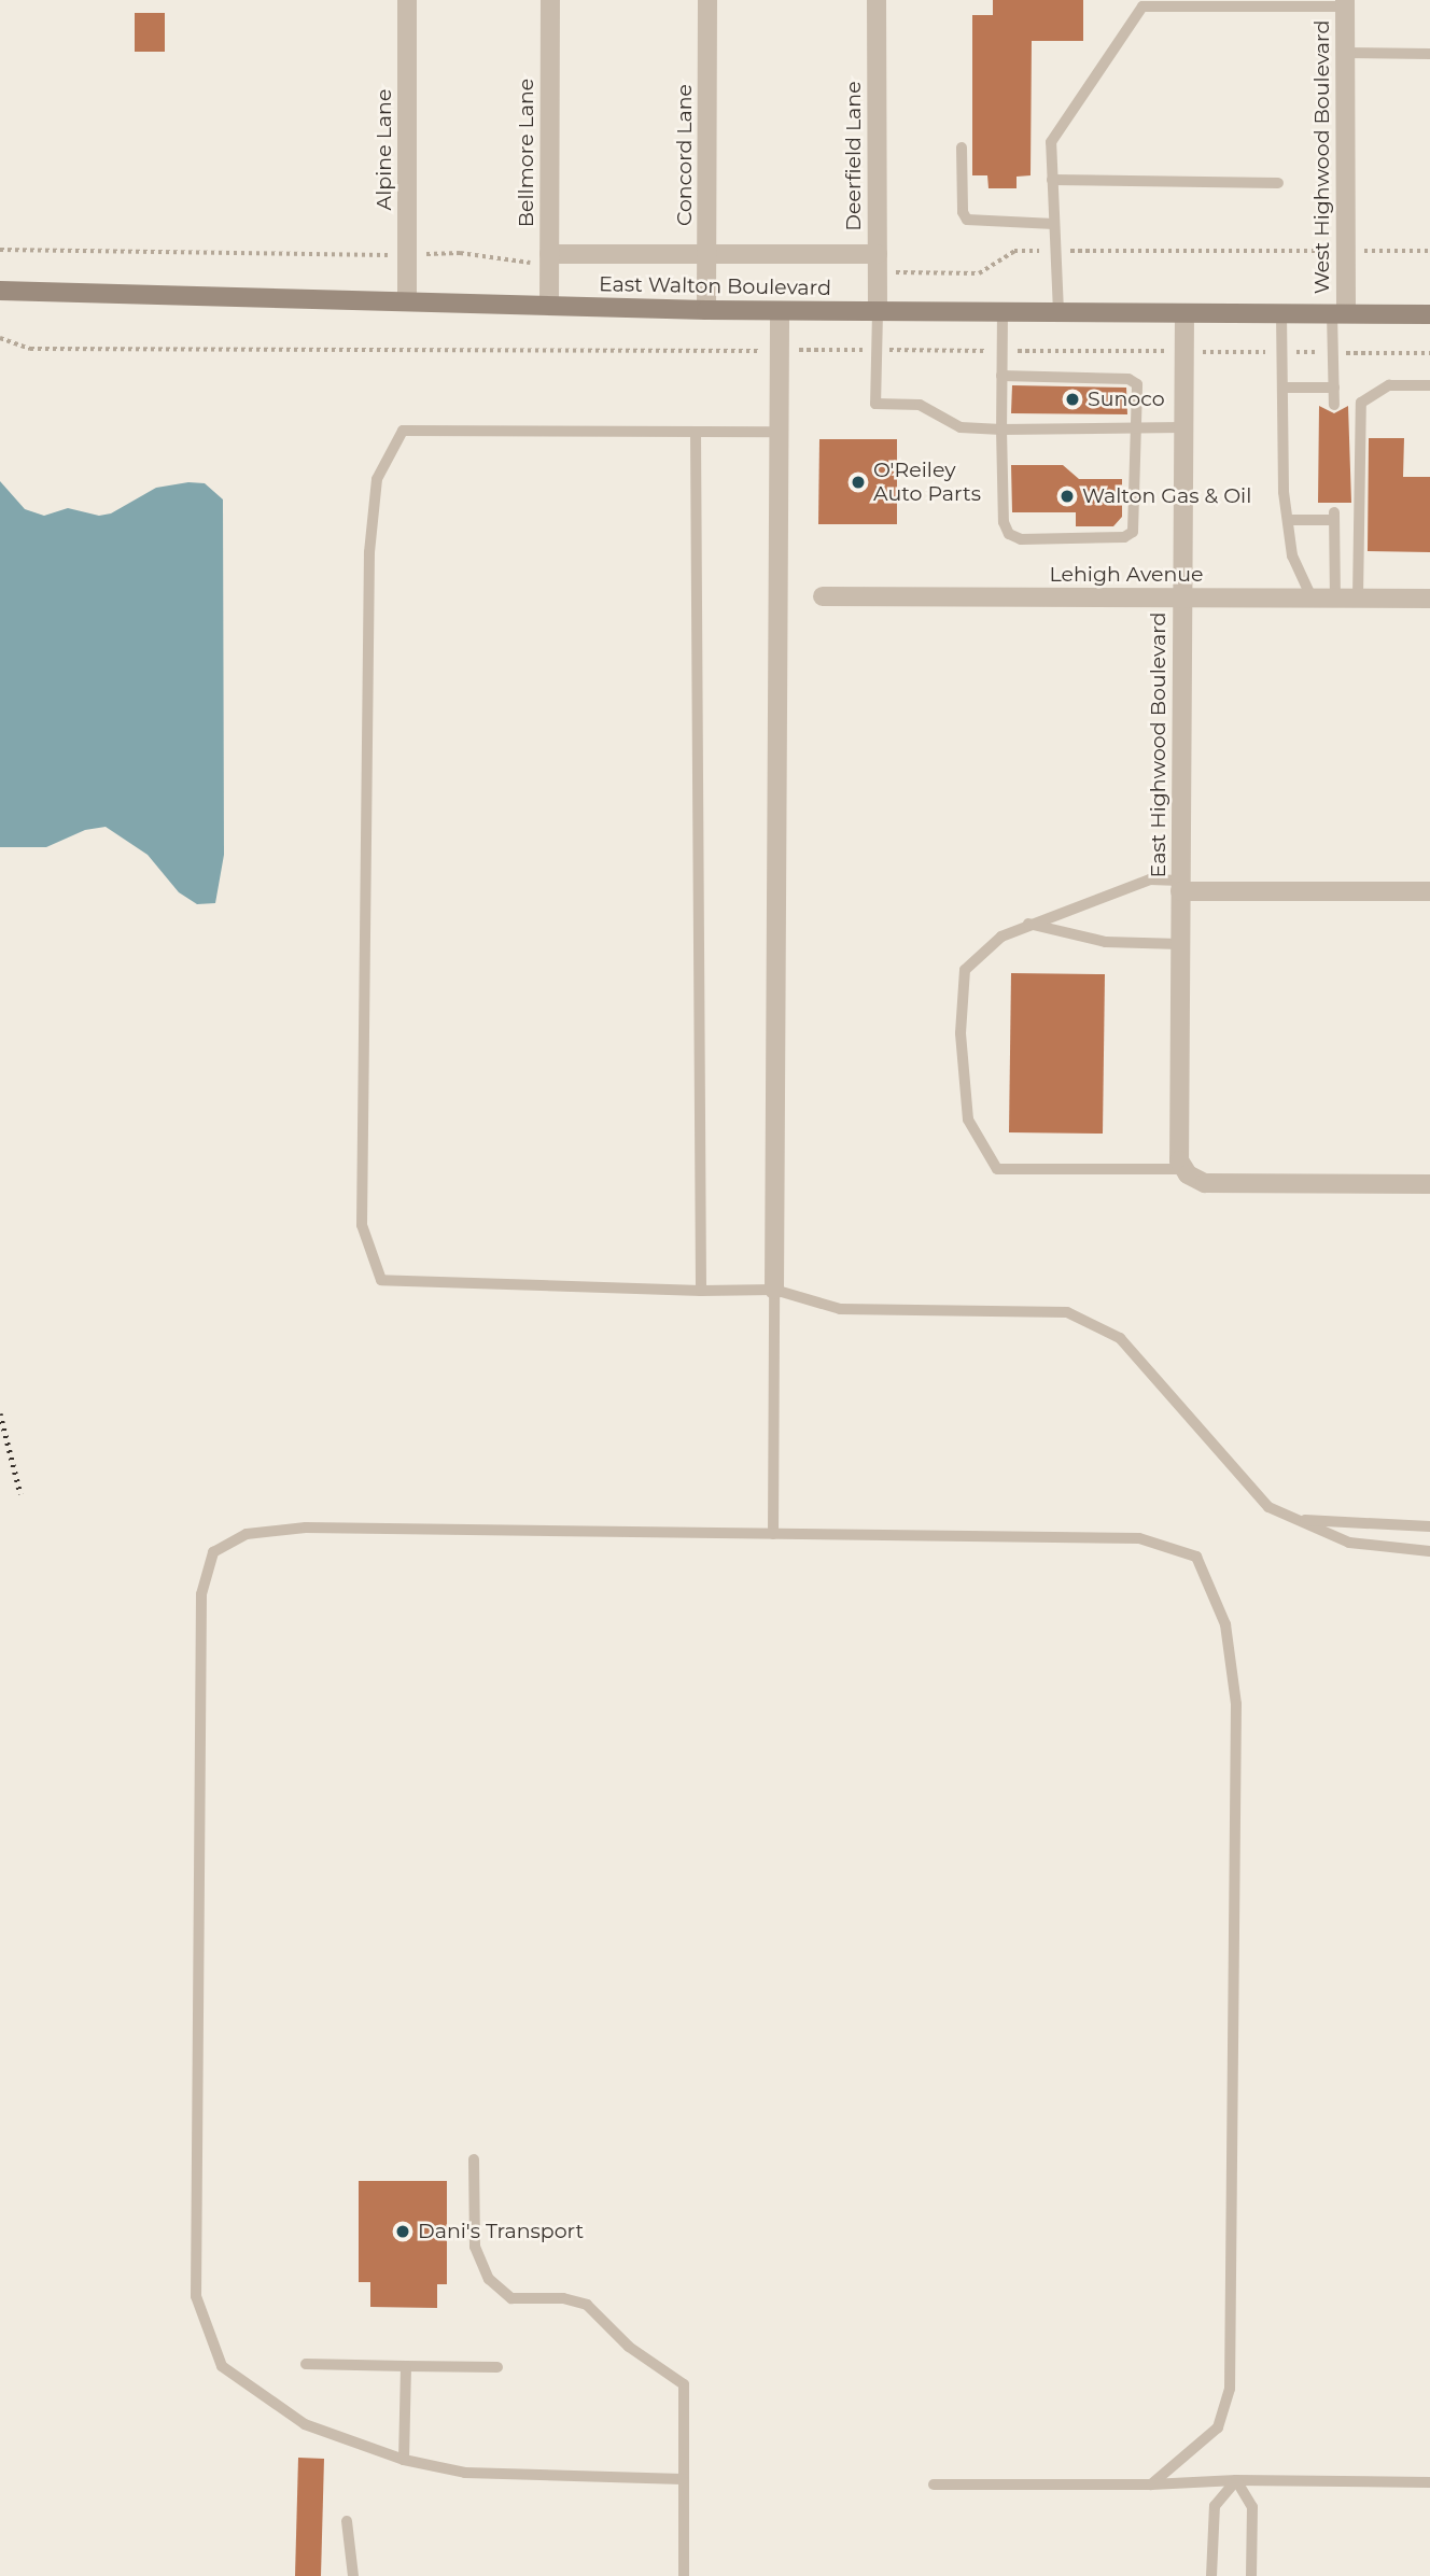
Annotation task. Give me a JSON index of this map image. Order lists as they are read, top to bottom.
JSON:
{
  "streets": {
    "main road": ["East Walton Boulevard"],
    "street": [
      "Alpine Lane",
      "Bellmore Lane",
      "Concord Lane",
      "Deerfield Lane",
      "West Highwood Boulevard",
      "Lehigh Avenue",
      "East Highwood Boulevard"
    ]
  },
  "crossings": [
    ["Alpine Lane", "East Walton Boulevard"],
    ["Bellmore Lane", "East Walton Boulevard"],
    ["Concord Lane", "East Walton Boulevard"],
    ["Deerfield Lane", "East Walton Boulevard"],
    ["West Highwood Boulevard", "East Walton Boulevard"],
    ["East Walton Boulevard", "East Highwood Boulevard"],
    ["Lehigh Avenue", "East Highwood Boulevard"]
  ],
  "places": [
    "Sunoco",
    "O'Reiley Auto Parts",
    "Walton Gas & Oil",
    "Dani's Transport"
  ]
}
